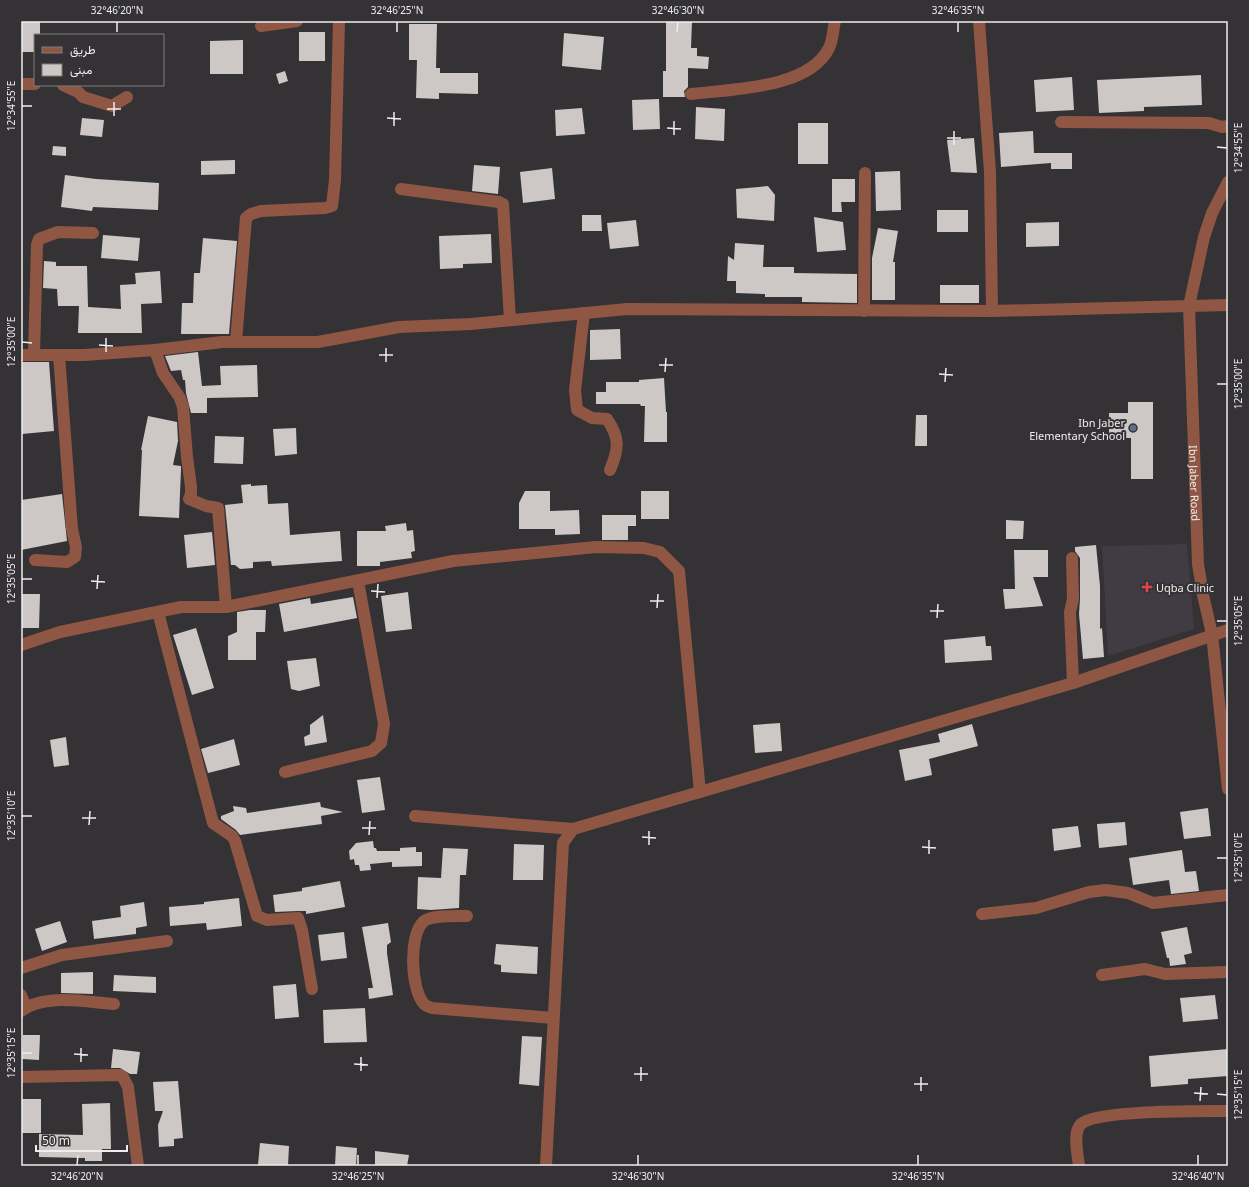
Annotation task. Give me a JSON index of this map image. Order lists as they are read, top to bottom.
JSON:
{
  "streets": {
    "street": ["Ibn Jaber Road"]
  },
  "places": {
    "other": ["Ibn Jaber Elementary School"],
    "health": ["Uqba Clinic"]
  },
  "legend": ["طريق", "مبنى"],
  "scale_bar": "50 m",
  "coordinates": [
    "32°46'20\"N",
    "32°46'25\"N",
    "32°46'30\"N",
    "32°46'35\"N",
    "12°34'55\"E",
    "12°35'00\"E",
    "12°35'05\"E",
    "12°35'10\"E",
    "12°35'15\"E",
    "32°46'40\"N"
  ]
}
